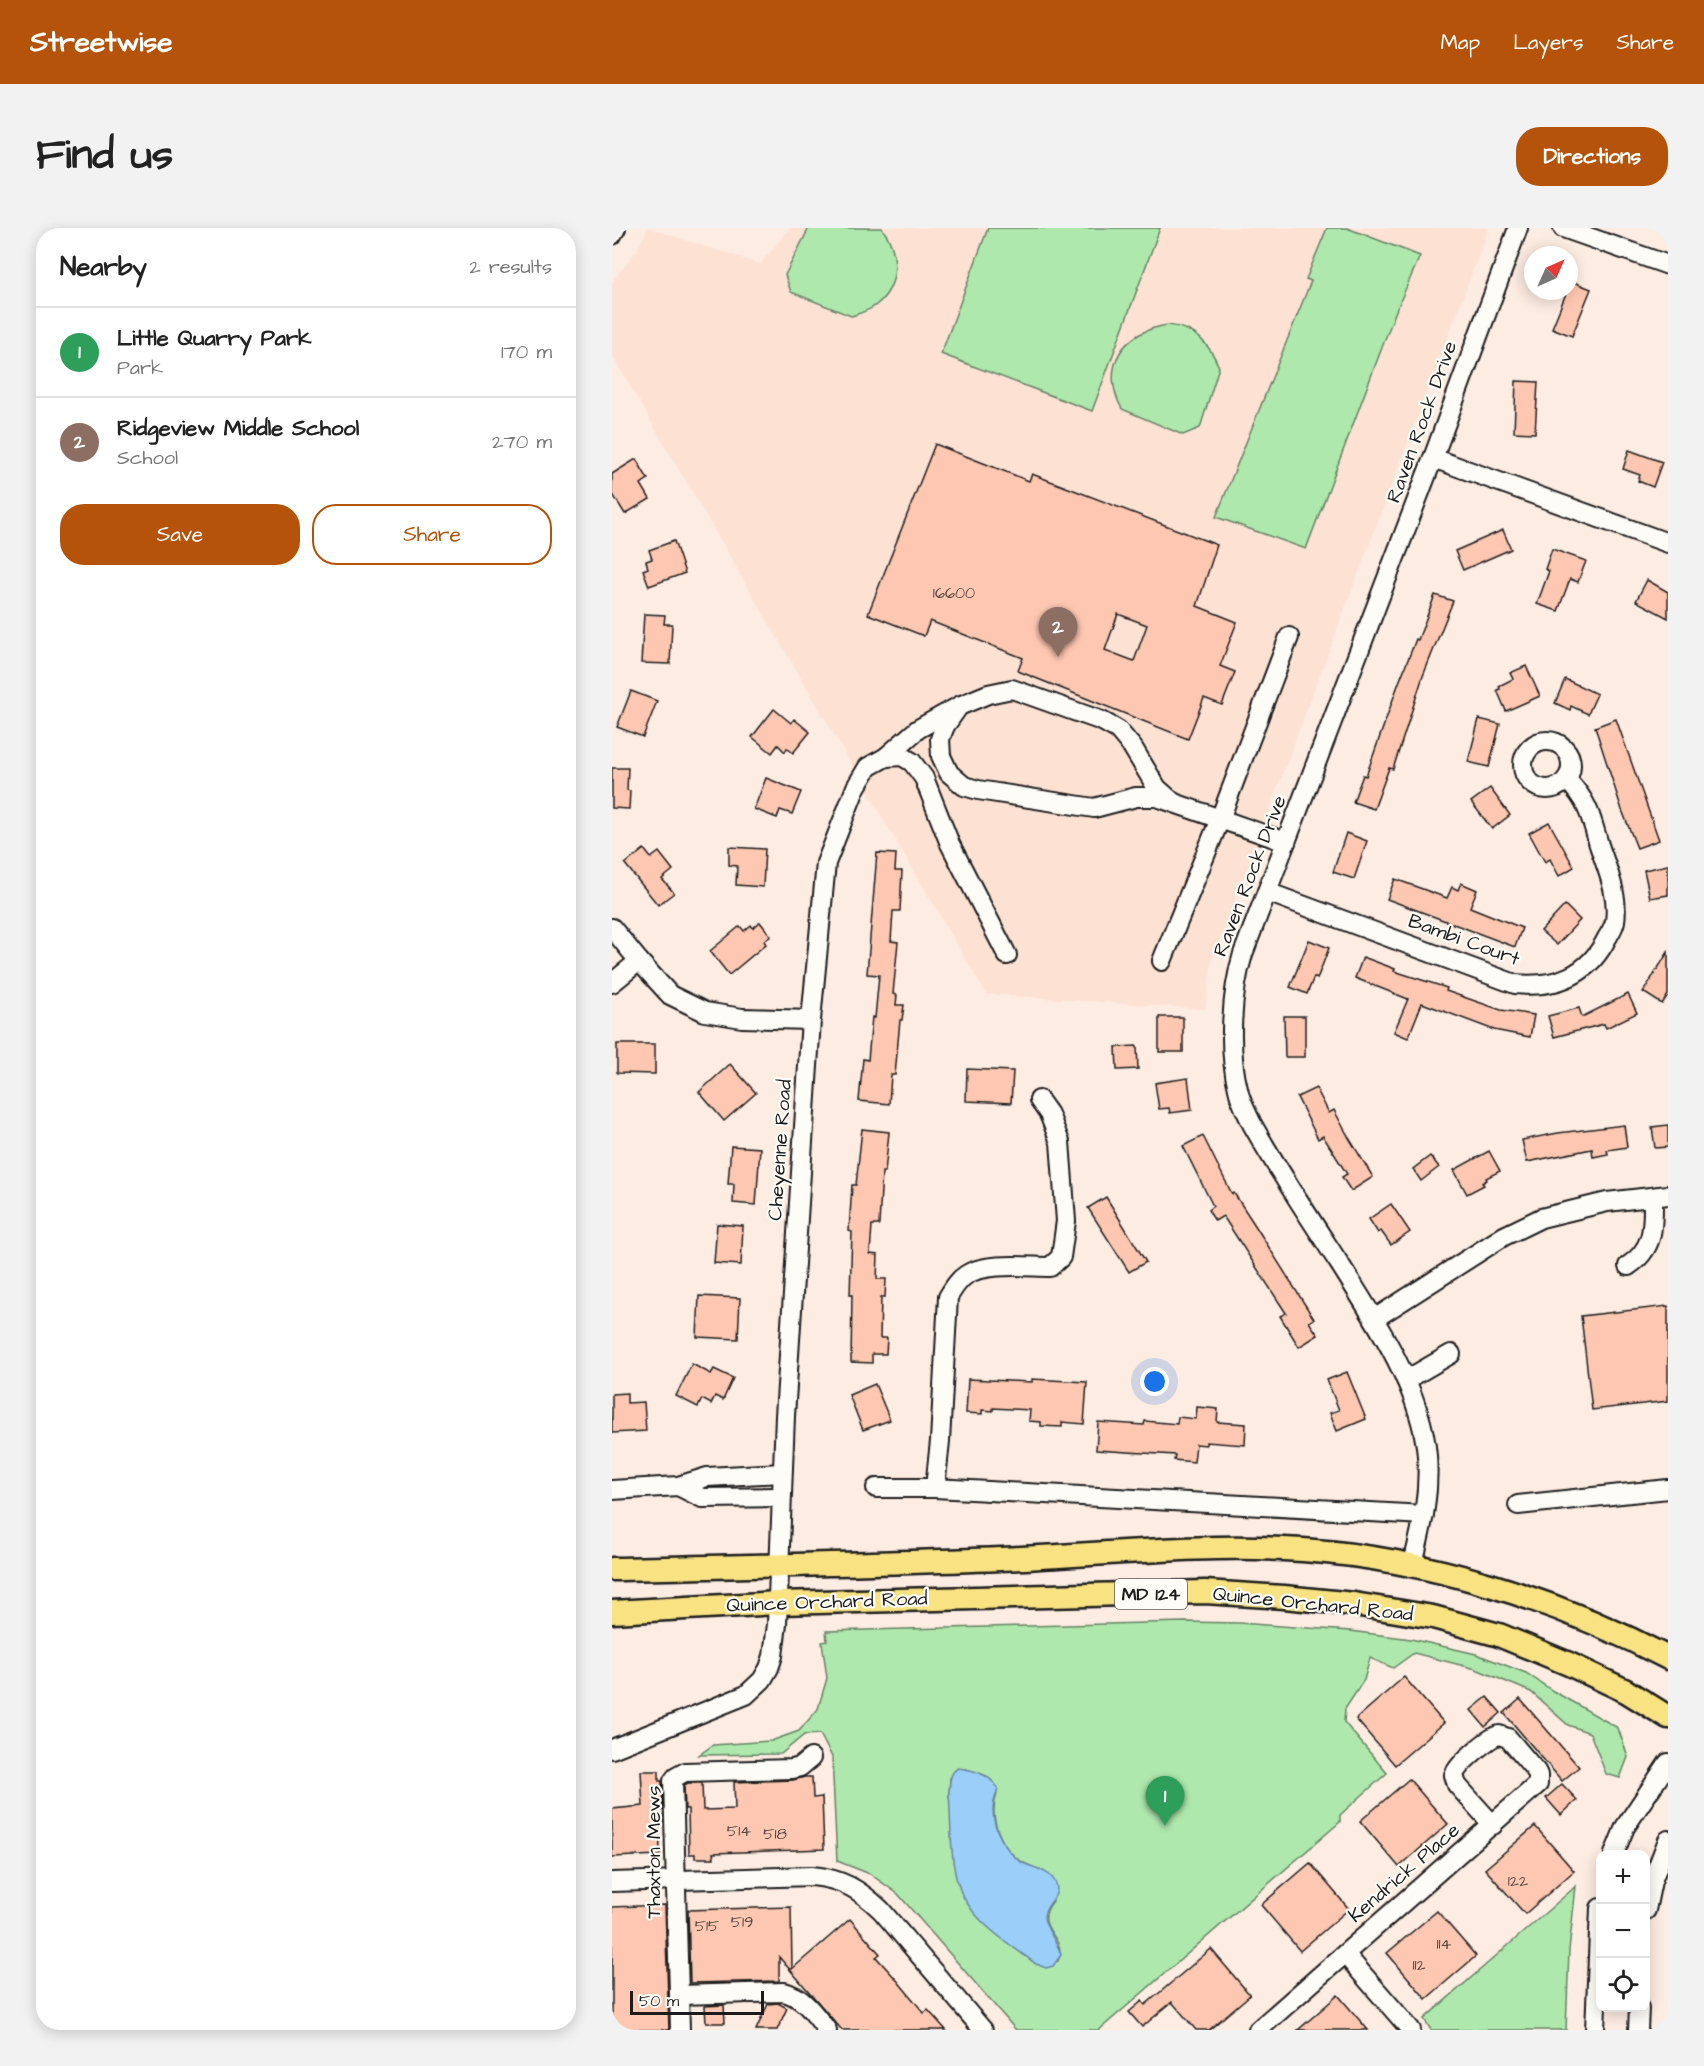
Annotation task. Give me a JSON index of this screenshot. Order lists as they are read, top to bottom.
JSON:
{
  "streets": {
    "main road": ["MD 124", "Quince Orchard Road"],
    "street": [
      "Raven Rock Drive",
      "Bambi Court",
      "Cheyenne Road",
      "Thaxton Mews",
      "Kendrick Place"
    ]
  },
  "crossings": [
    ["Raven Rock Drive", "Bambi Court"],
    ["Raven Rock Drive", "Quince Orchard Road"],
    ["Cheyenne Road", "Quince Orchard Road"]
  ],
  "house_numbers": [
    "16600",
    "514",
    "518",
    "122",
    "519",
    "515",
    "114",
    "112"
  ],
  "scale_bar": "50 m",
  "north": "top right",
  "page": {
    "header": "Streetwise",
    "nav": ["Map", "Layers", "Share"],
    "title": "Find us",
    "buttons": [
      "Directions",
      ["Save", "Share"]
    ],
    "heading": ["Nearby", "2 results"],
    "list": [
      {
        "mark": "1",
        "name": "Little Quarry Park",
        "note": "Park",
        "value": "170 m"
      },
      {
        "mark": "2",
        "name": "Ridgeview Middle School",
        "note": "School",
        "value": "270 m"
      }
    ],
    "pins": ["2", "1"],
    "map_buttons": ["+", "−"],
    "scale": "50 m"
  }
}
